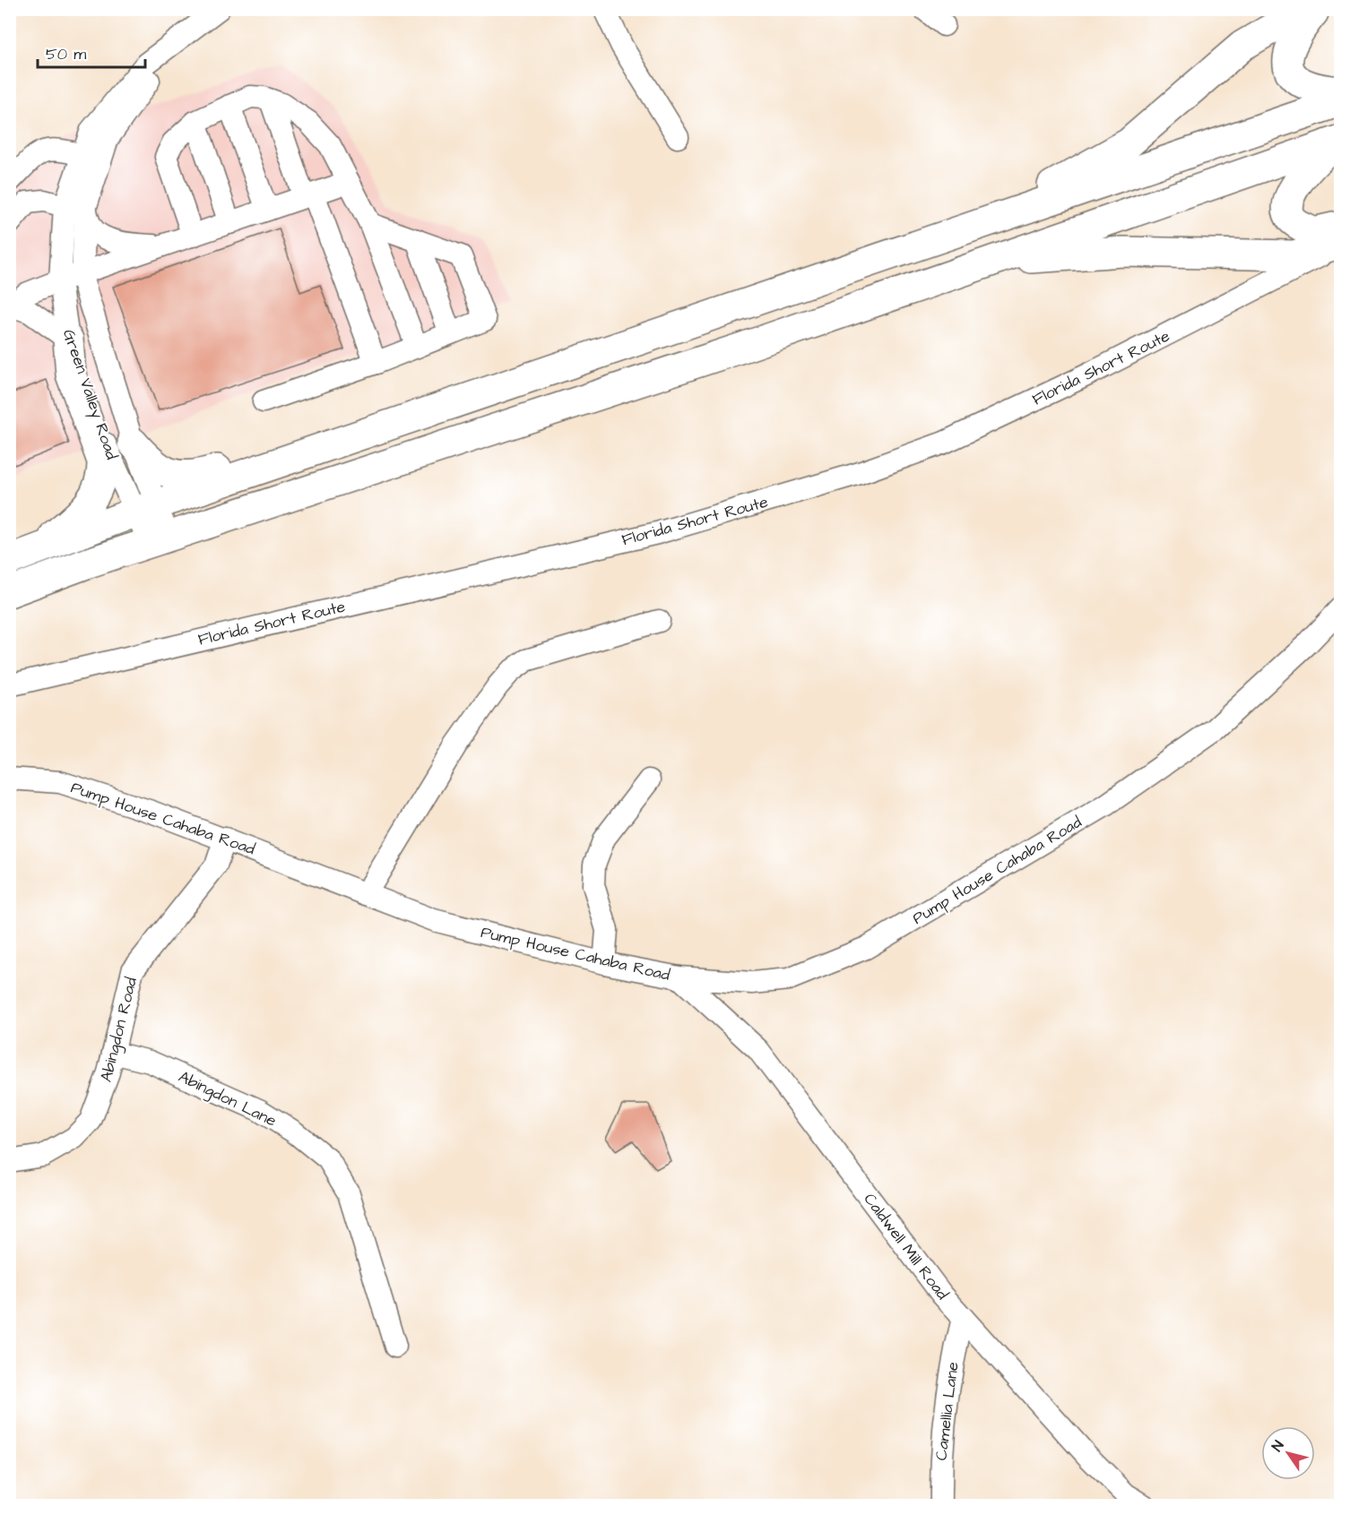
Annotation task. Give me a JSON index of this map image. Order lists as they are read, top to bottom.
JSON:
{
  "streets": {
    "street": [
      "Florida Short Route",
      "Green Valley Road",
      "Pump House Cahaba Road",
      "Abingdon Road",
      "Abingdon Lane",
      "Caldwell Mill Road",
      "Camellia Lane"
    ]
  },
  "crossings": [
    ["Pump House Cahaba Road", "Abingdon Road"],
    ["Pump House Cahaba Road", "Caldwell Mill Road"],
    ["Abingdon Road", "Abingdon Lane"],
    ["Caldwell Mill Road", "Camellia Lane"]
  ],
  "scale_bar": "50 m",
  "north": "top left"
}
